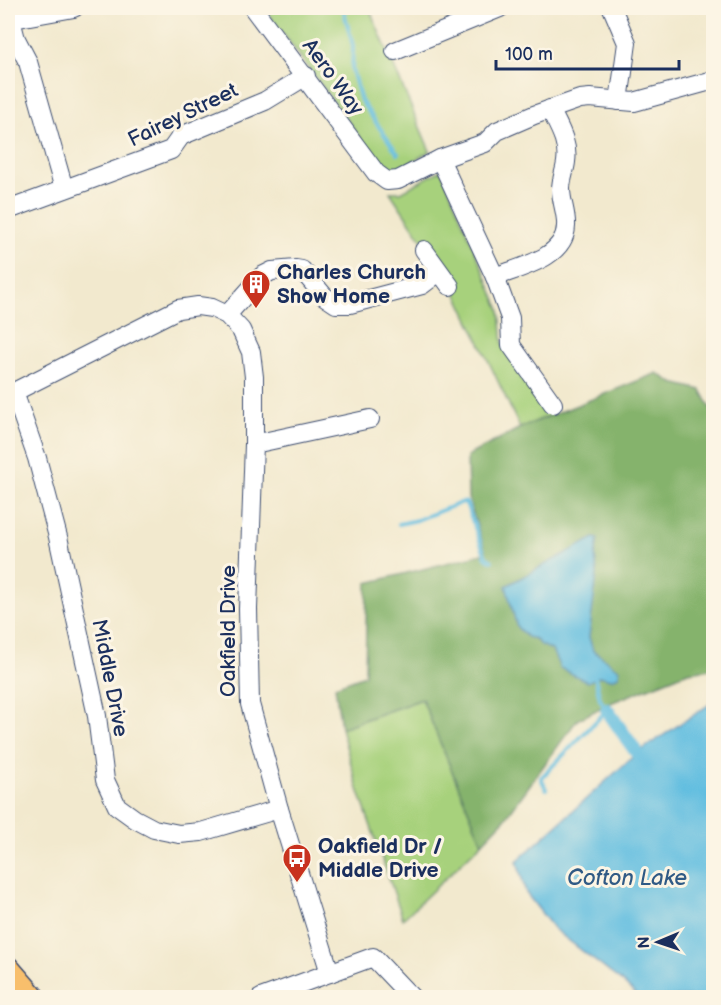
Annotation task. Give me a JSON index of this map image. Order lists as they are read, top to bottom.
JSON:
{
  "streets": {
    "street": [
      "Aero Way",
      "Fairey Street",
      "Oakfield Drive",
      "Middle Drive"
    ]
  },
  "crossings": [
    ["Aero Way", "Fairey Street"],
    ["Oakfield Drive", "Middle Drive"]
  ],
  "water": ["Cofton Lake"],
  "places": {
    "building": ["Charles Church Show Home"],
    "bus stop": ["Oakfield Dr / Middle Drive"]
  },
  "scale_bar": "100 m",
  "north": "left"
}
